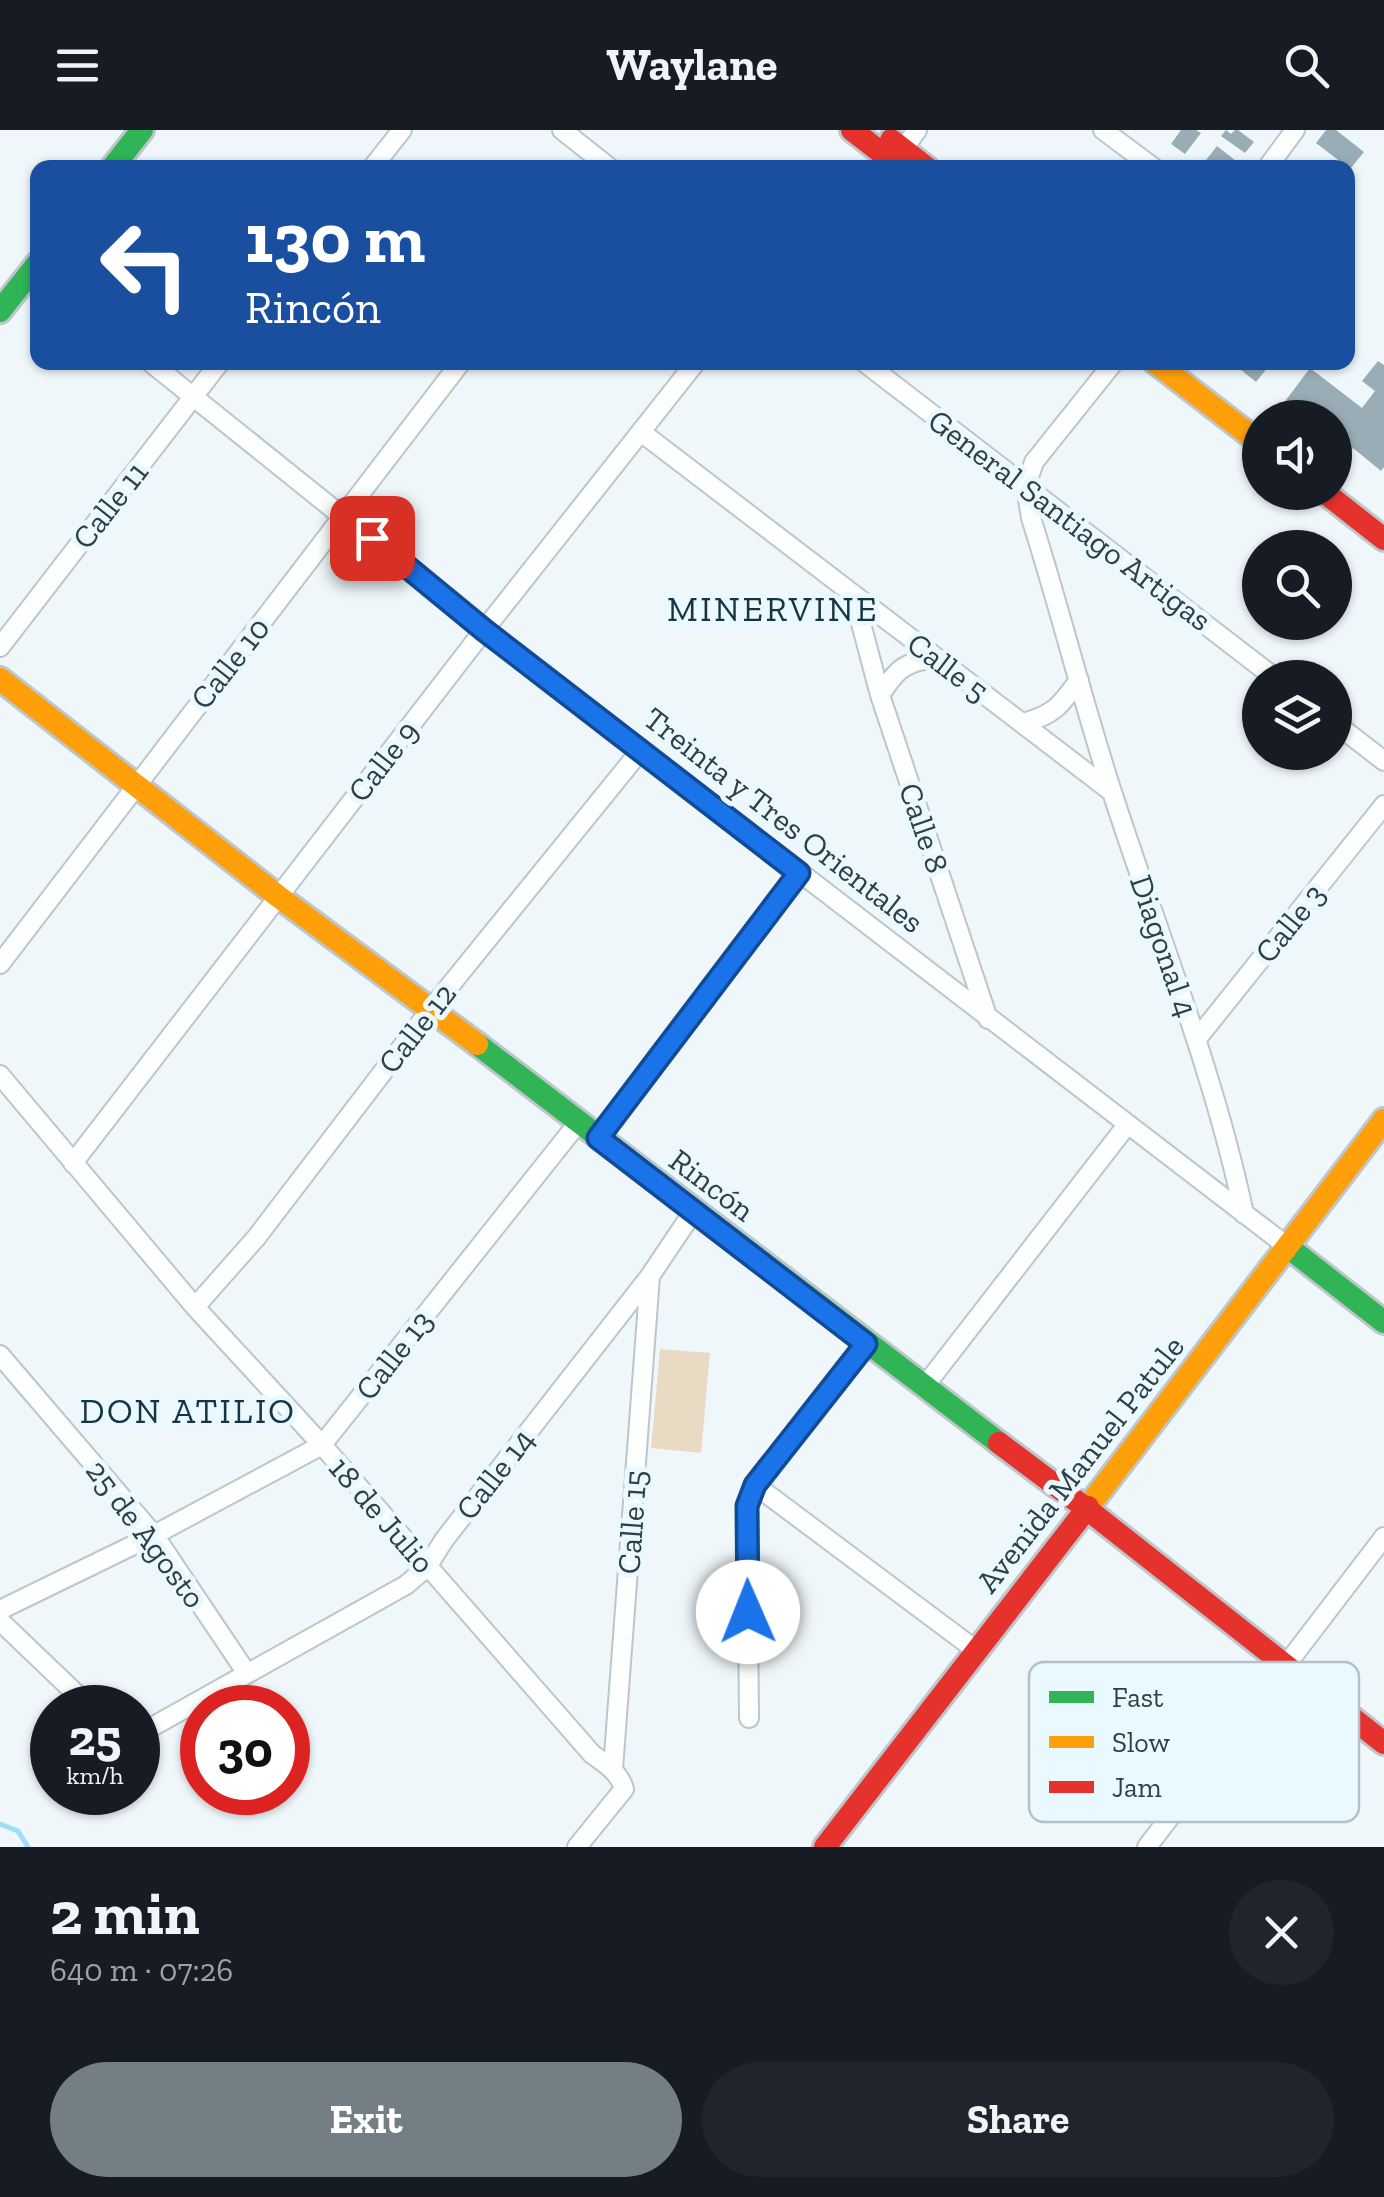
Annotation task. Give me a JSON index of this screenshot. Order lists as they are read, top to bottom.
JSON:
{
  "streets": {
    "street": [
      "Calle 11",
      "General Santiago Artigas",
      "Calle 10",
      "Calle 5",
      "Calle 9",
      "Treinta y Tres Orientales",
      "Calle 8",
      "Calle 3",
      "Diagonal 4",
      "Calle 12",
      "Rincón",
      "Calle 13",
      "Avenida Manuel Patule",
      "Calle 14",
      "18 de Julio",
      "Calle 15",
      "25 de Agosto"
    ]
  },
  "crossings": [
    ["Calle 11", "Treinta y Tres Orientales"],
    ["General Santiago Artigas", "Diagonal 4"],
    ["Calle 10", "Treinta y Tres Orientales"],
    ["Calle 10", "Rincón"],
    ["Calle 5", "Calle 9"],
    ["Calle 5", "Calle 8"],
    ["Calle 5", "Diagonal 4"],
    ["Calle 9", "Treinta y Tres Orientales"],
    ["Calle 9", "Rincón"],
    ["Calle 9", "18 de Julio"],
    ["Treinta y Tres Orientales", "Calle 8"],
    ["Treinta y Tres Orientales", "Diagonal 4"],
    ["Treinta y Tres Orientales", "Calle 12"],
    ["Treinta y Tres Orientales", "Avenida Manuel Patule"],
    ["Calle 3", "Diagonal 4"],
    ["Calle 12", "Rincón"],
    ["Calle 12", "18 de Julio"],
    ["Rincón", "Calle 13"],
    ["Rincón", "Avenida Manuel Patule"],
    ["Rincón", "Calle 14"],
    ["Calle 13", "18 de Julio"],
    ["Calle 13", "25 de Agosto"],
    ["Calle 14", "18 de Julio"],
    ["Calle 14", "Calle 15"],
    ["Calle 14", "25 de Agosto"],
    ["18 de Julio", "Calle 15"]
  ],
  "districts": ["MINERVINE", "DON ATILIO"],
  "legend": ["Fast", "Slow", "Jam"],
  "page": {
    "header": "Waylane",
    "turn": ["130 m", "Rincón"],
    "speed": "25 km/h",
    "limit": "30",
    "heading": ["2 min", "640 m · 07:26"],
    "buttons": ["Exit", "Share"]
  }
}
